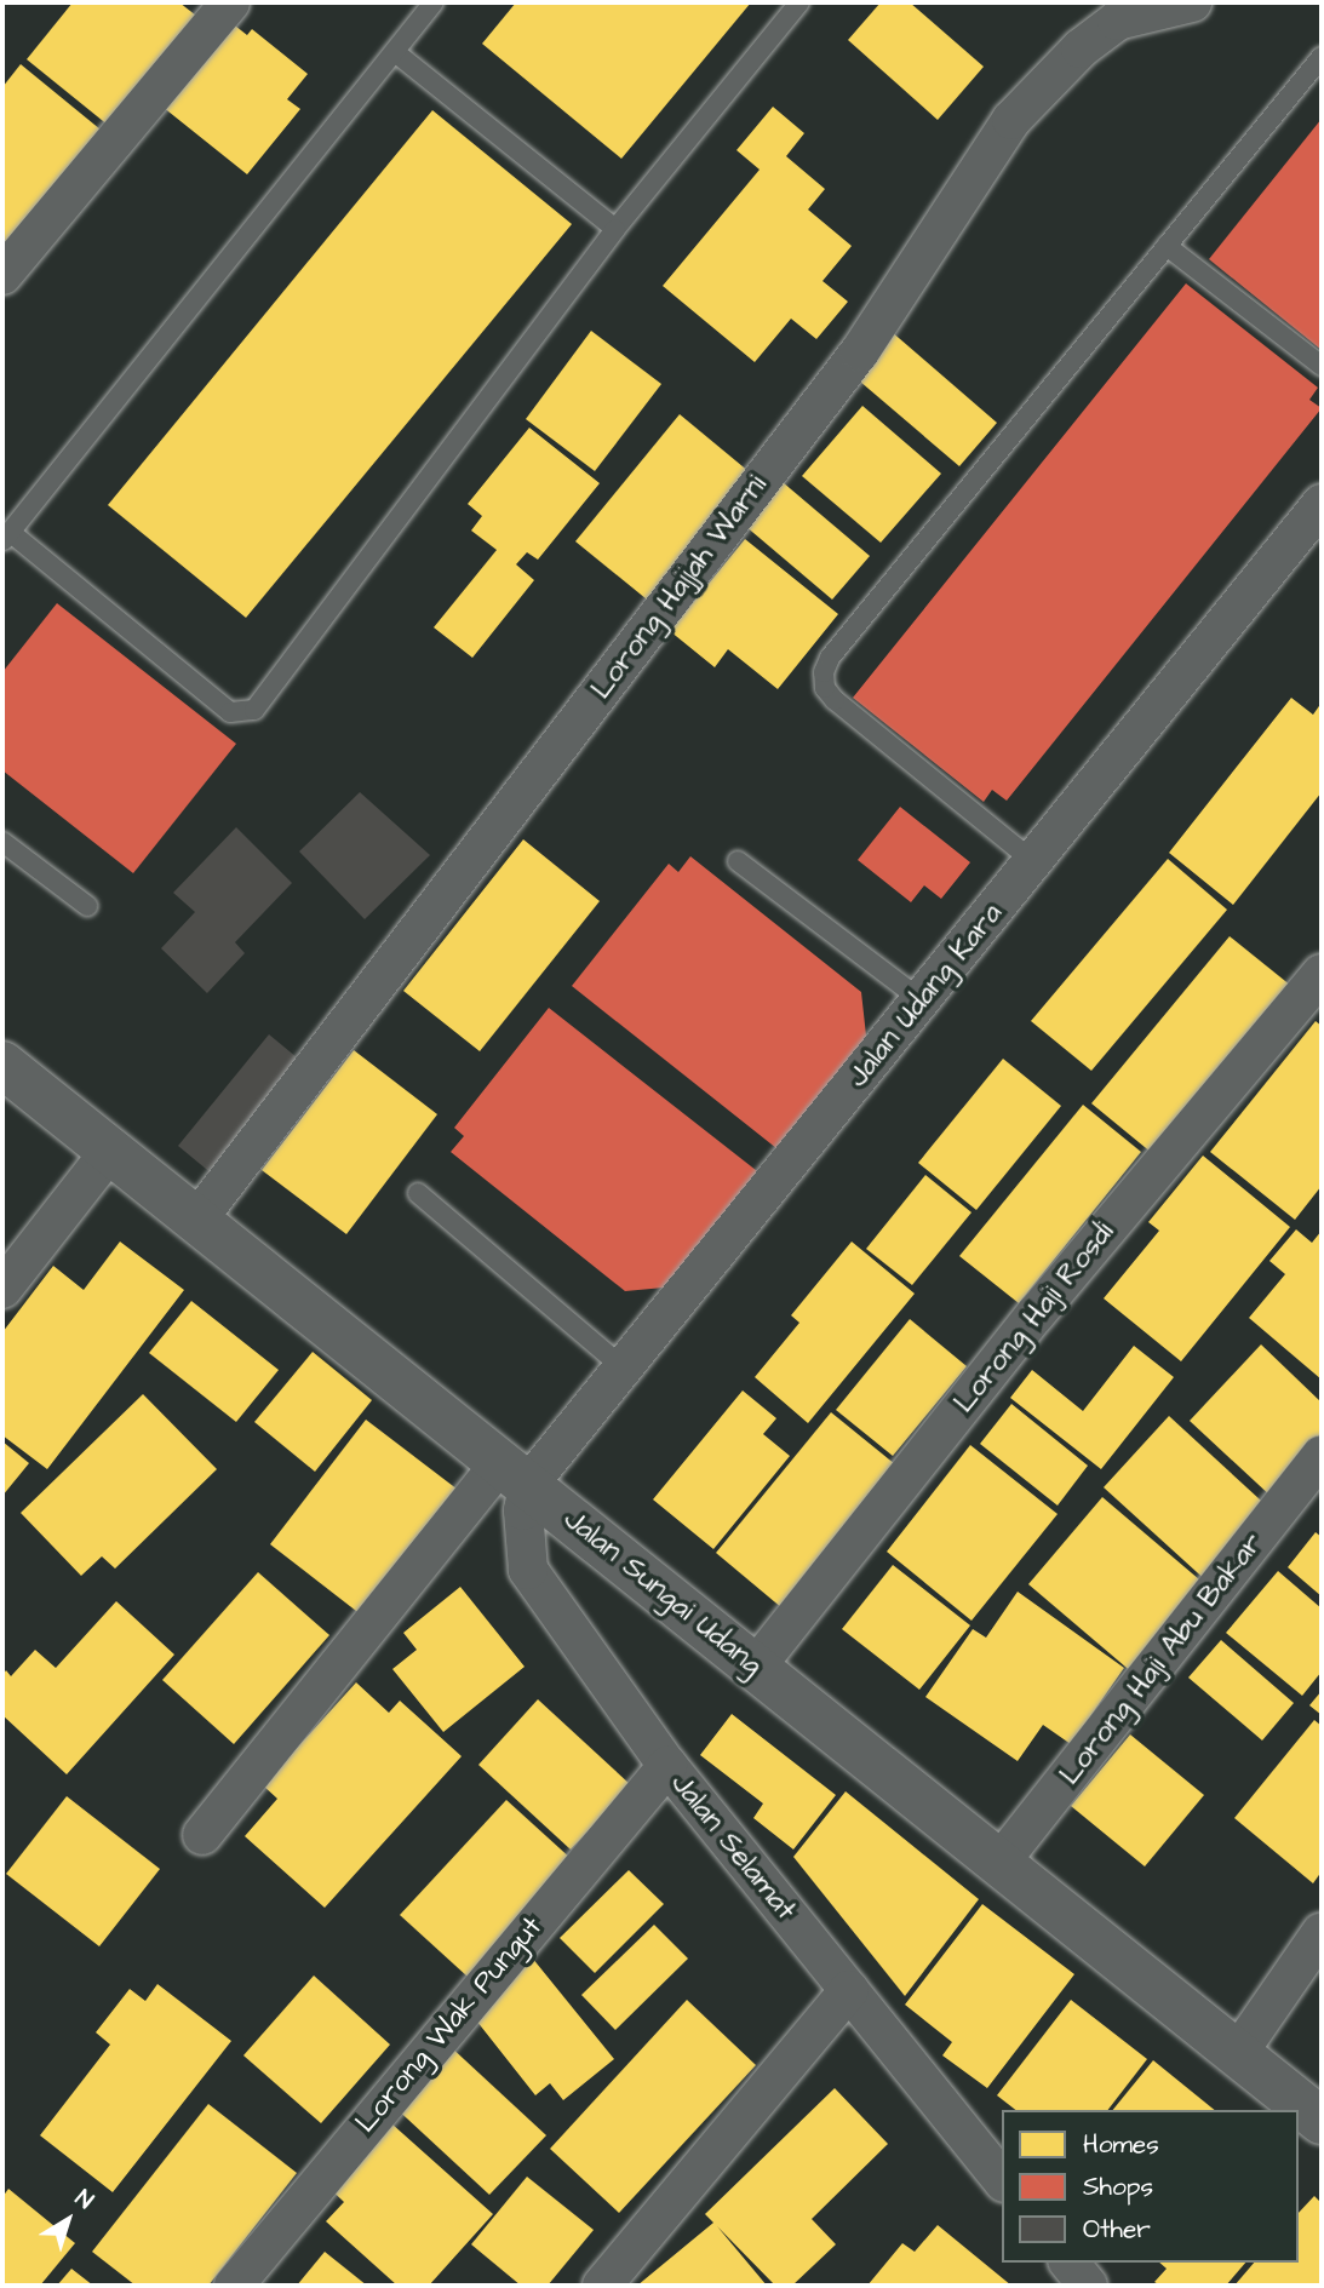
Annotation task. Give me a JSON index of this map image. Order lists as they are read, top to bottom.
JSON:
{
  "streets": {
    "street": [
      "Lorong Hajjah Warni",
      "Jalan Udang Kara",
      "Lorong Haji Rosdi",
      "Jalan Sungai Udang",
      "Lorong Haji Abu Bakar",
      "Jalan Selamat",
      "Lorong Wak Pungut"
    ]
  },
  "crossings": [
    ["Lorong Hajjah Warni", "Jalan Sungai Udang"],
    ["Jalan Udang Kara", "Jalan Sungai Udang"],
    ["Jalan Udang Kara", "Jalan Selamat"],
    ["Lorong Haji Rosdi", "Jalan Sungai Udang"],
    ["Jalan Sungai Udang", "Lorong Haji Abu Bakar"],
    ["Jalan Sungai Udang", "Jalan Selamat"],
    ["Jalan Selamat", "Lorong Wak Pungut"]
  ],
  "legend": ["Homes", "Shops", "Other"],
  "north": "top right"
}
